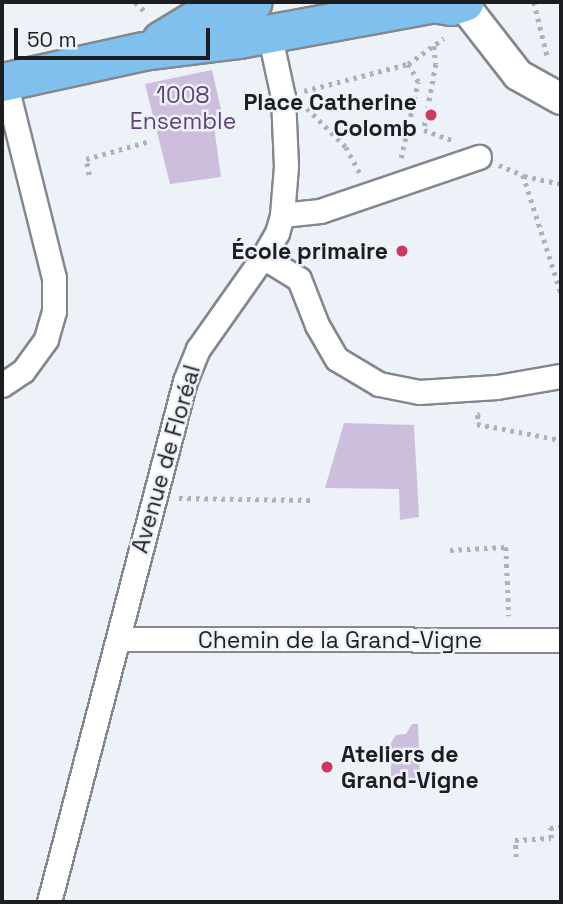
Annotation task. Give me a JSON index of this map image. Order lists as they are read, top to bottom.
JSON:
{
  "streets": {
    "street": ["Avenue de Floréal", "Chemin de la Grand-Vigne"]
  },
  "crossings": [
    ["Avenue de Floréal", "Chemin de la Grand-Vigne"]
  ],
  "parks": ["1008 Ensemble"],
  "places": ["Place Catherine Colomb", "École primaire", "Ateliers de Grand-Vigne"],
  "scale_bar": "50 m"
}
